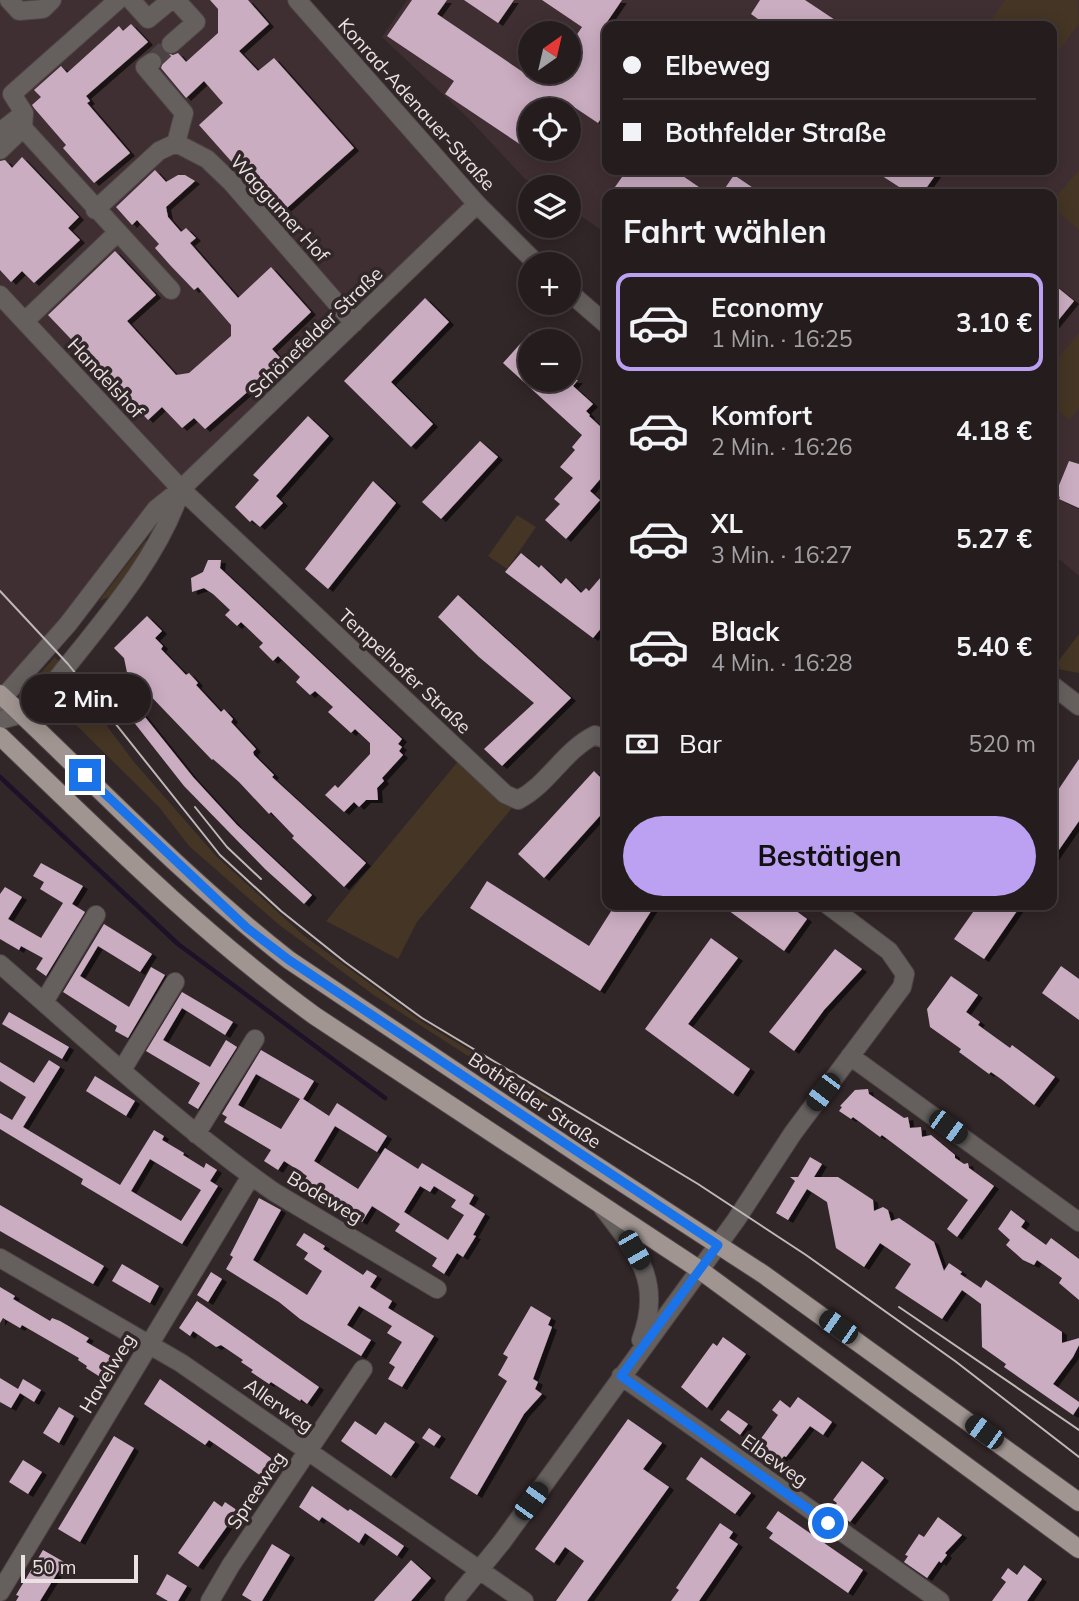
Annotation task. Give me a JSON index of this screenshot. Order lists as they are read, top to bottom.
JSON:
{
  "streets": {
    "main road": ["Bothfelder Straße"],
    "street": [
      "Konrad-Adenauer-Straße",
      "Waggumer Hof",
      "Schönefelder Straße",
      "Handelshof",
      "Tempelhofer Straße",
      "Bodeweg",
      "Havelweg",
      "Allerweg",
      "Elbeweg",
      "Spreeweg"
    ]
  },
  "crossings": [
    ["Konrad-Adenauer-Straße", "Schönefelder Straße"],
    ["Waggumer Hof", "Schönefelder Straße"],
    ["Schönefelder Straße", "Handelshof"],
    ["Schönefelder Straße", "Tempelhofer Straße"],
    ["Schönefelder Straße", "Bothfelder Straße"],
    ["Handelshof", "Tempelhofer Straße"],
    ["Bodeweg", "Havelweg"],
    ["Havelweg", "Allerweg"],
    ["Allerweg", "Spreeweg"]
  ],
  "scale_bar": "50 m",
  "north": "top right",
  "page": {
    "map_buttons": ["+", "−"],
    "banner": ["Elbeweg", "Bothfelder Straße"],
    "heading": "Fahrt wählen",
    "list": [
      {
        "name": "Economy",
        "note": "1 Min. · 16:25",
        "value": "3.10 €"
      },
      {
        "name": "Komfort",
        "note": "2 Min. · 16:26",
        "value": "4.18 €"
      },
      {
        "name": "XL",
        "note": "3 Min. · 16:27",
        "value": "5.27 €"
      },
      {
        "name": "Black",
        "note": "4 Min. · 16:28",
        "value": "5.40 €"
      }
    ],
    "bubble": "2 Min.",
    "pay": ["Bar", "520 m"],
    "buttons": "Bestätigen",
    "scale": "50 m"
  }
}
